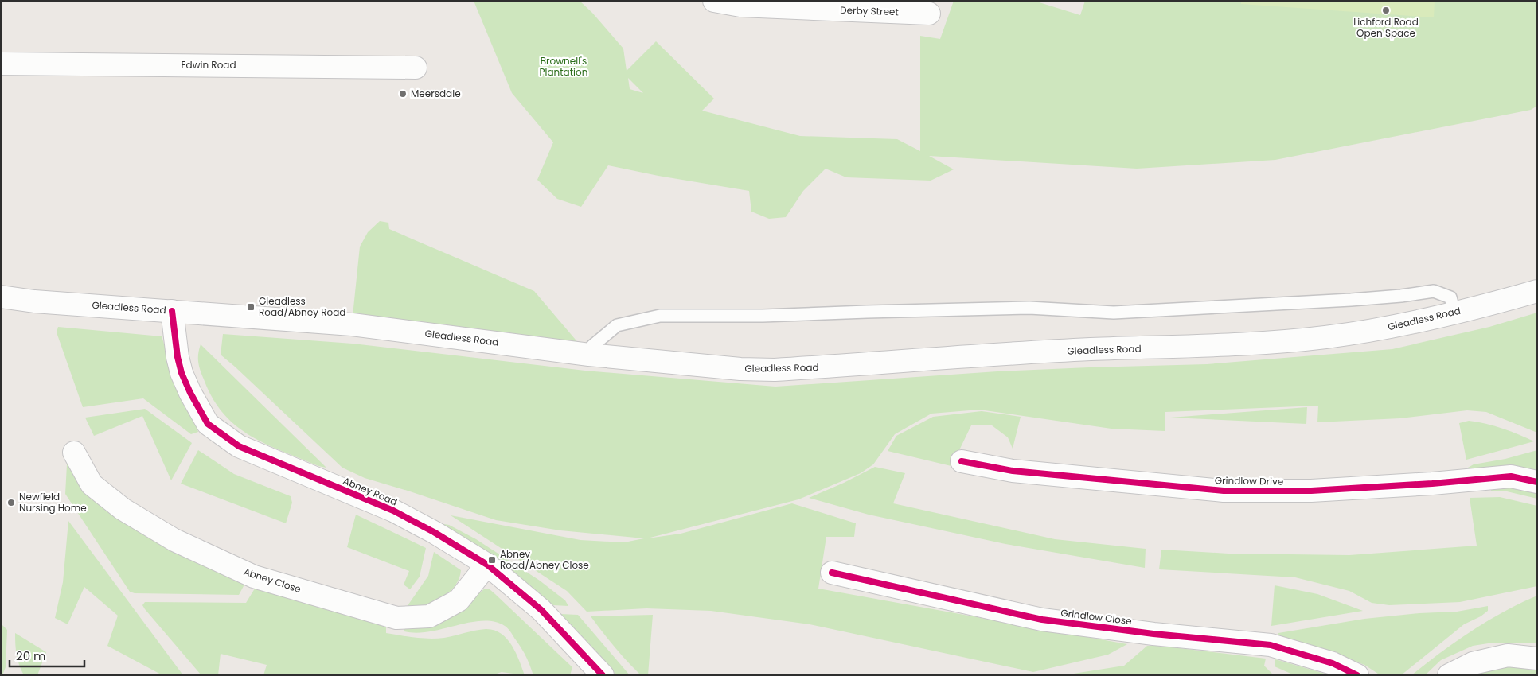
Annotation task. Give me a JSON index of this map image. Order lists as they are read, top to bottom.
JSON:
{
  "streets": {
    "street": [
      "Derby Street",
      "Edwin Road",
      "Gleadless Road",
      "Grindlow Drive",
      "Abney Road",
      "Abney Close",
      "Grindlow Close"
    ]
  },
  "crossings": [
    ["Gleadless Road", "Abney Road"],
    ["Abney Road", "Abney Close"]
  ],
  "parks": ["Brownell's Plantation"],
  "places": {
    "other": ["Lichford Road Open Space", "Meersdale", "Newfield Nursing Home"],
    "transit": ["Gleadless Road/Abney Road", "Abney Road/Abney Close"]
  },
  "scale_bar": "20 m"
}
